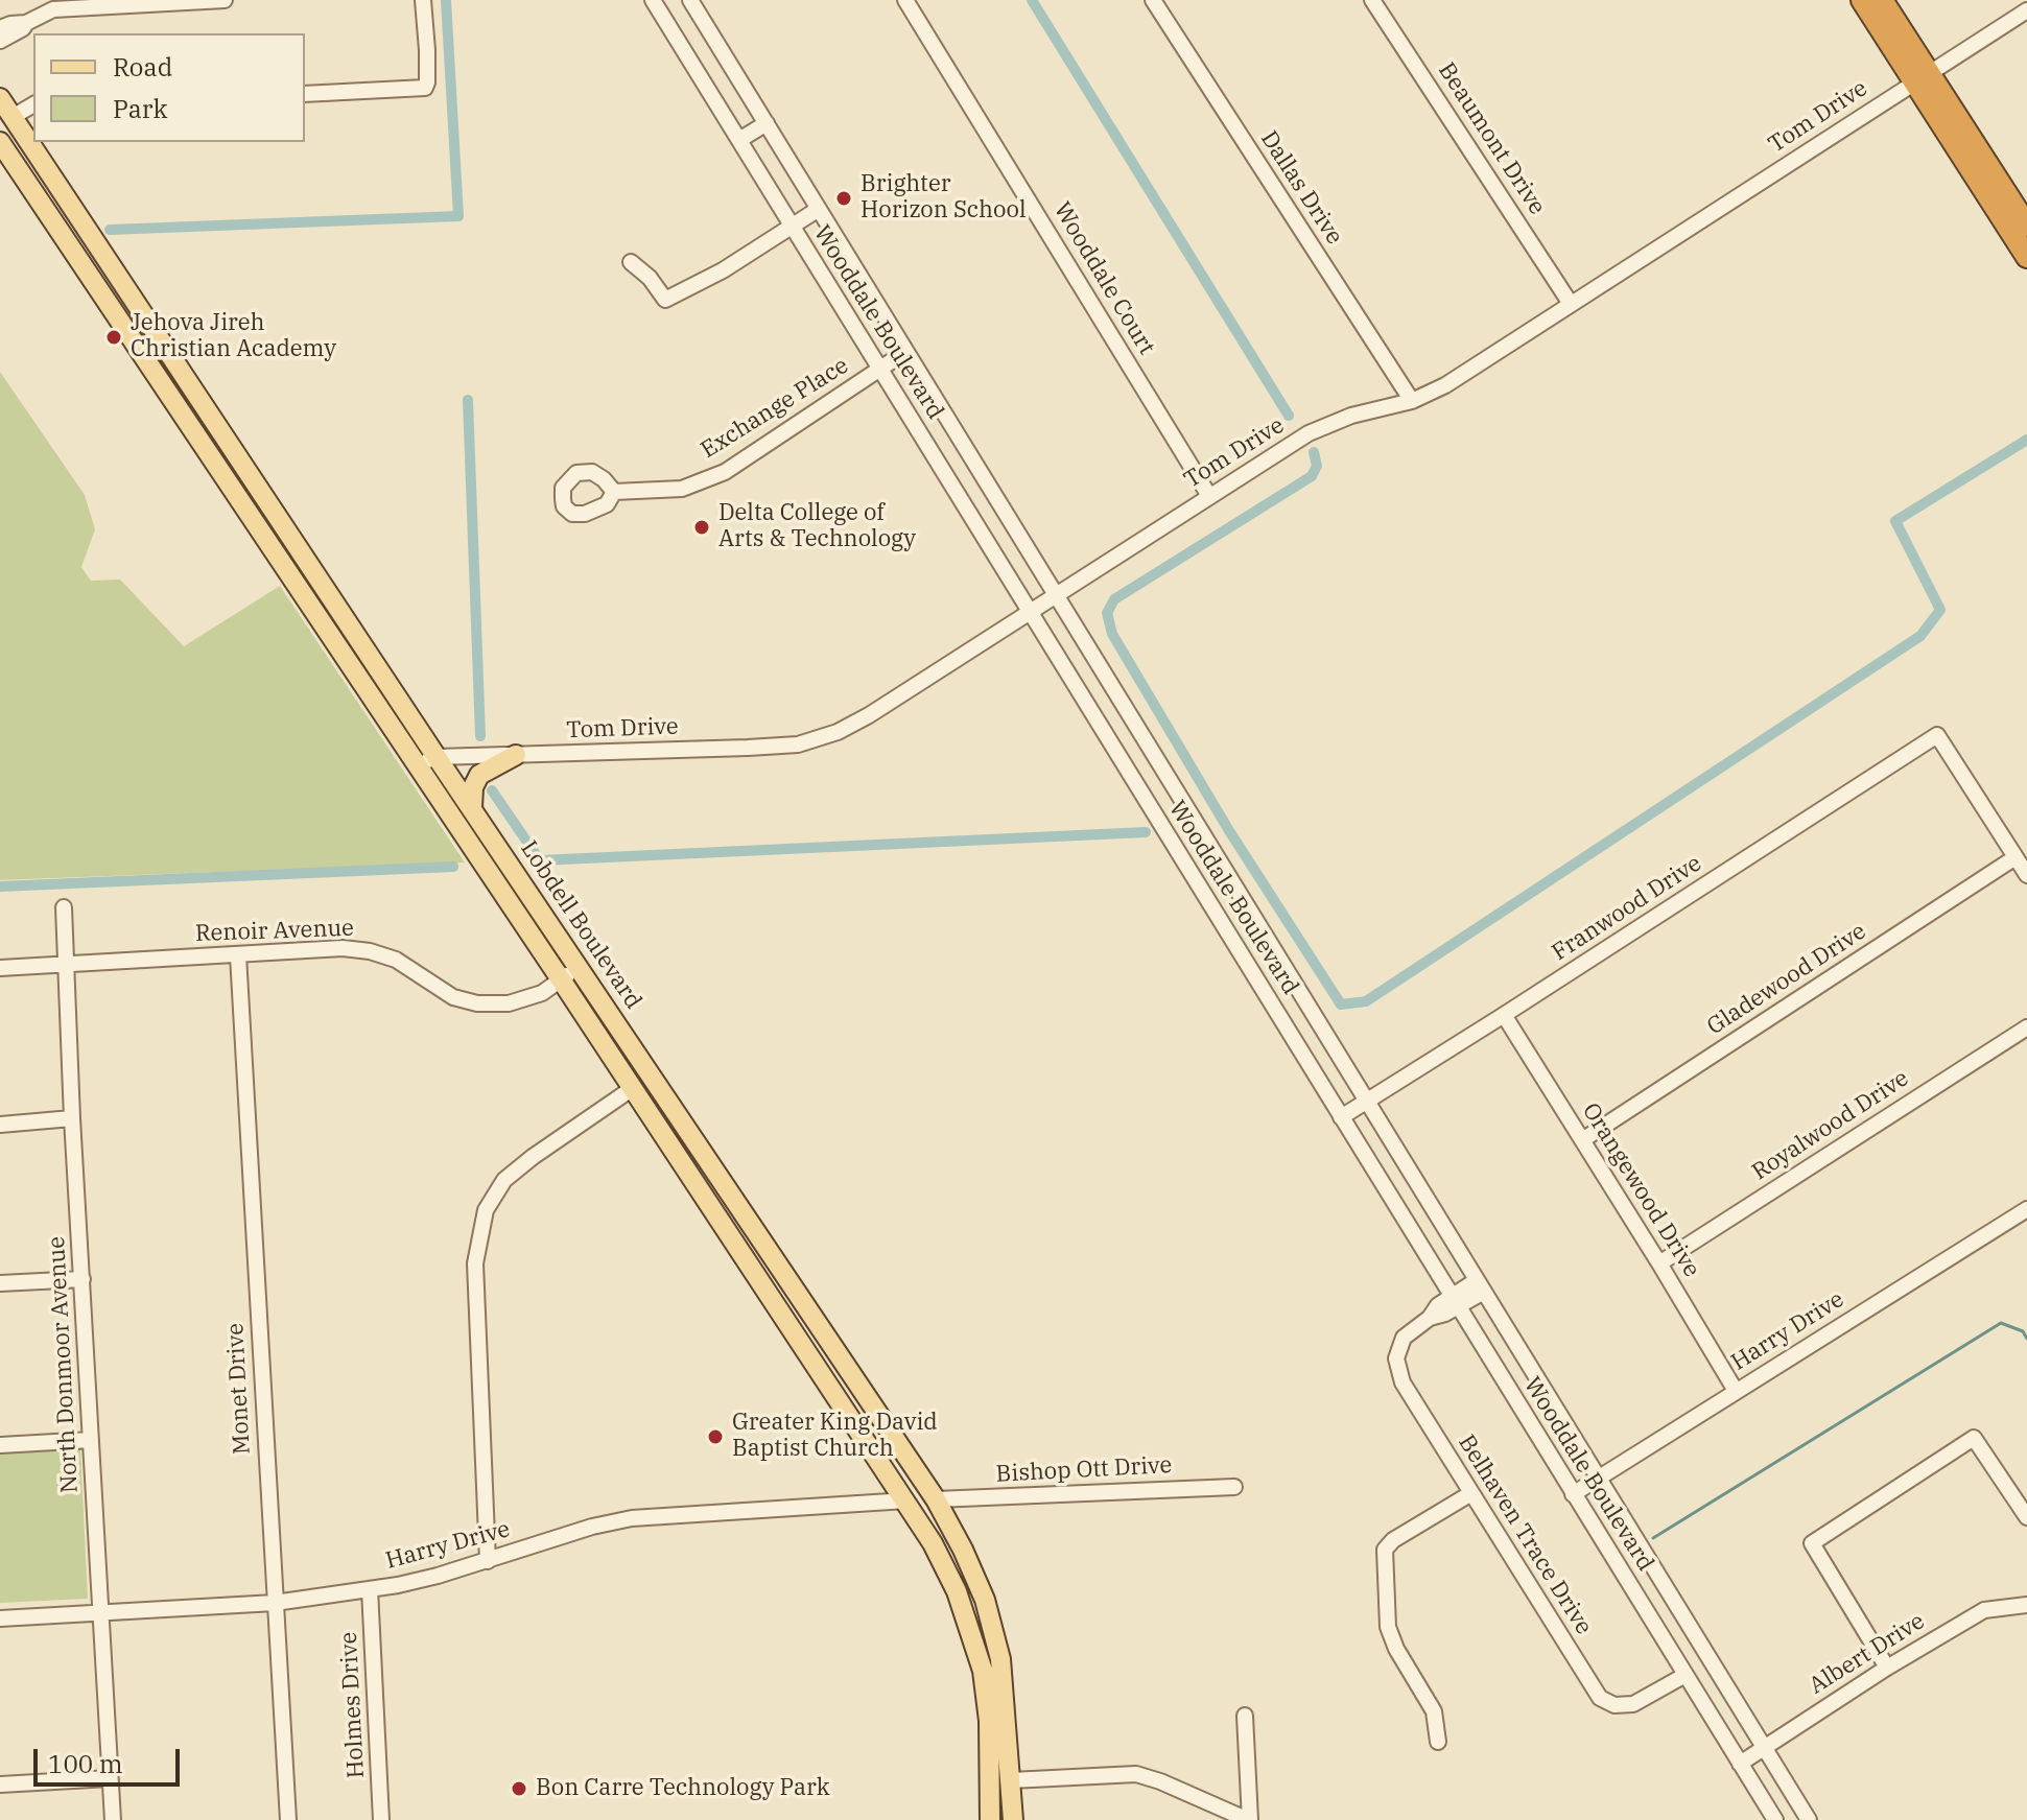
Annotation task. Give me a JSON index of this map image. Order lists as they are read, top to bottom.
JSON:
{
  "streets": {
    "main road": ["Lobdell Boulevard"],
    "street": [
      "Tom Drive",
      "Beaumont Drive",
      "Dallas Drive",
      "Wooddale Court",
      "Wooddale Boulevard",
      "Exchange Place",
      "Franwood Drive",
      "Renoir Avenue",
      "Gladewood Drive",
      "Royalwood Drive",
      "Orangewood Drive",
      "Harry Drive",
      "North Donmoor Avenue",
      "Monet Drive",
      "Bishop Ott Drive",
      "Belhaven Trace Drive",
      "Albert Drive",
      "Holmes Drive"
    ]
  },
  "crossings": [
    ["Tom Drive", "Beaumont Drive"],
    ["Tom Drive", "Dallas Drive"],
    ["Tom Drive", "Wooddale Court"],
    ["Tom Drive", "Wooddale Boulevard"],
    ["Tom Drive", "Lobdell Boulevard"],
    ["Wooddale Boulevard", "Exchange Place"],
    ["Wooddale Boulevard", "Franwood Drive"],
    ["Wooddale Boulevard", "Harry Drive"],
    ["Wooddale Boulevard", "Belhaven Trace Drive"],
    ["Wooddale Boulevard", "Albert Drive"],
    ["Franwood Drive", "Gladewood Drive"],
    ["Franwood Drive", "Orangewood Drive"],
    ["Lobdell Boulevard", "Renoir Avenue"],
    ["Lobdell Boulevard", "Harry Drive"],
    ["Lobdell Boulevard", "Bishop Ott Drive"],
    ["Renoir Avenue", "North Donmoor Avenue"],
    ["Renoir Avenue", "Monet Drive"],
    ["Gladewood Drive", "Orangewood Drive"],
    ["Royalwood Drive", "Orangewood Drive"],
    ["Orangewood Drive", "Harry Drive"],
    ["Harry Drive", "North Donmoor Avenue"],
    ["Harry Drive", "Monet Drive"],
    ["Harry Drive", "Holmes Drive"]
  ],
  "places": [
    "Brighter Horizon School",
    "Jehova Jireh Christian Academy",
    "Delta College of Arts & Technology",
    "Greater King David Baptist Church",
    "Bon Carre Technology Park"
  ],
  "legend": ["Road", "Park"],
  "scale_bar": "100 m"
}
